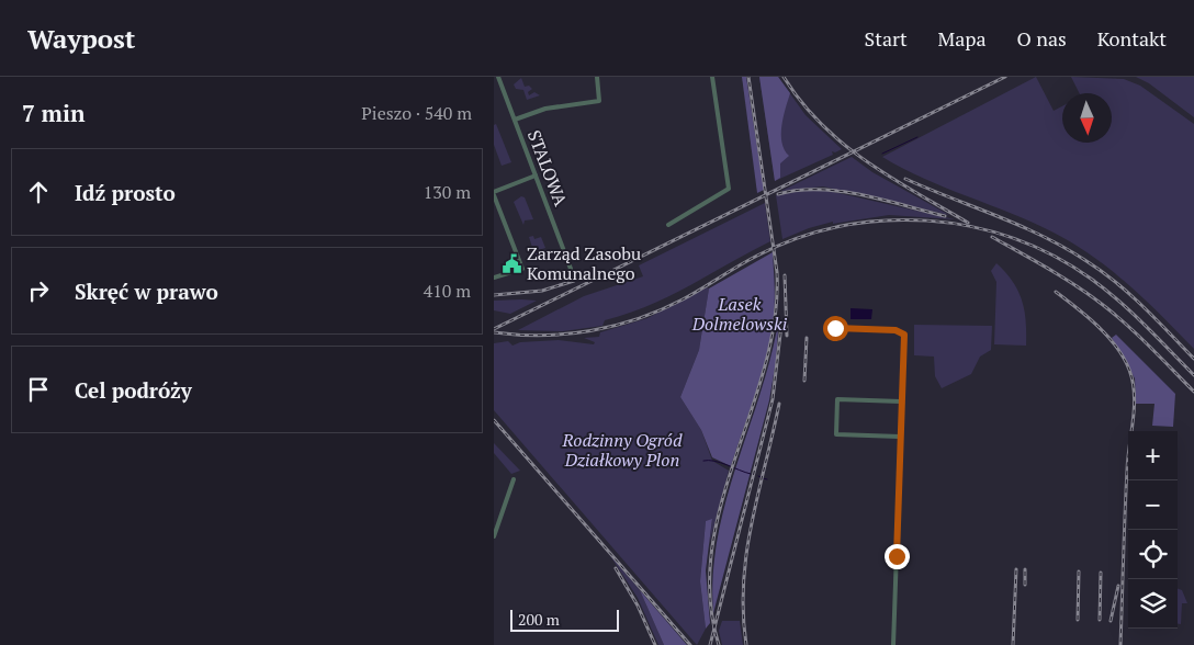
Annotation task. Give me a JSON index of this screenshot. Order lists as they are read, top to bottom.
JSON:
{
  "streets": {
    "street": ["STALOWA"]
  },
  "parks": ["Lasek Dolmelowski", "Rodzinny Ogród Działkowy Plon"],
  "places": {
    "public building": ["Zarząd Zasobu Komunalnego"]
  },
  "scale_bar": "200 m",
  "north": "bottom",
  "page": {
    "header": "Waypost",
    "nav": [
      "Start",
      "Mapa",
      "O nas",
      "Kontakt"
    ],
    "heading": ["7 min", "Pieszo · 540 m"],
    "list": [
      ["Idź prosto", "130 m"],
      ["Skręć w prawo", "410 m"],
      "Cel podróży"
    ],
    "map_buttons": ["+", "−"],
    "scale": "200 m"
  }
}
